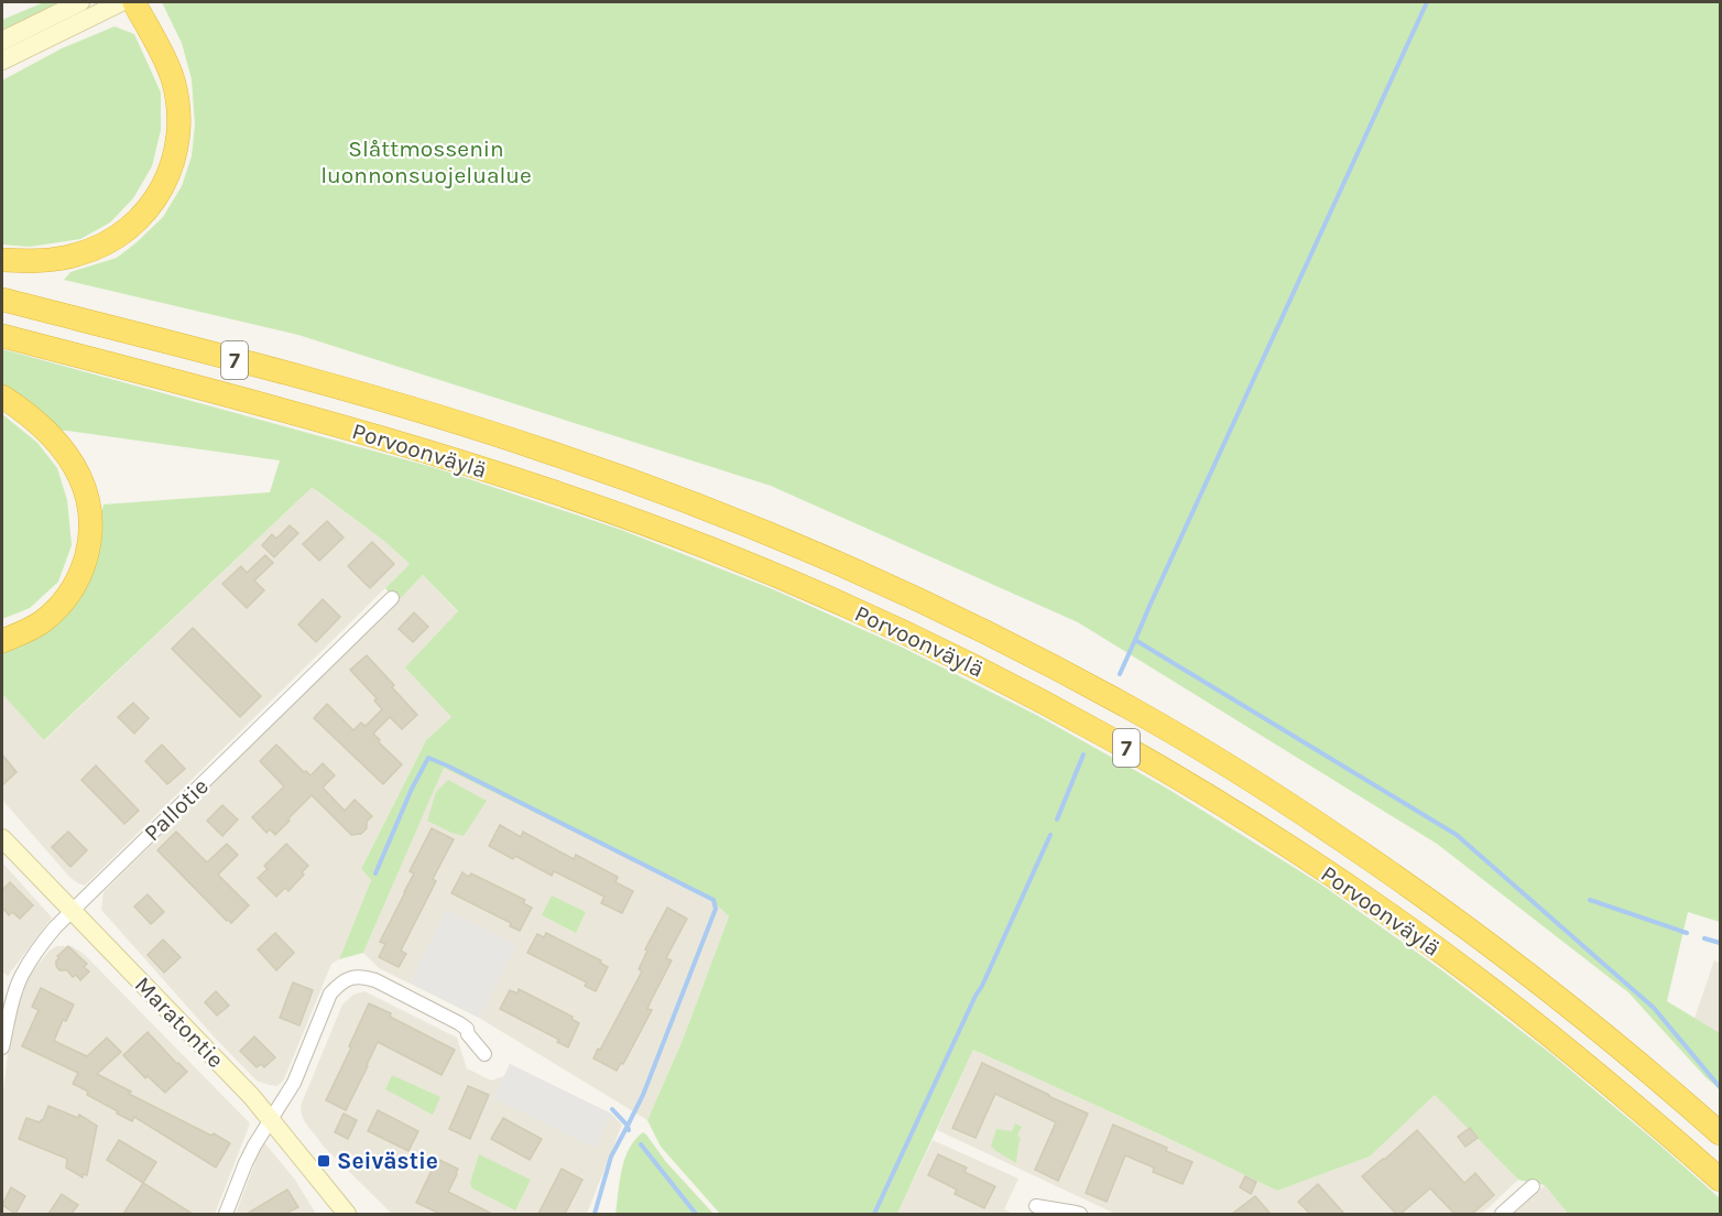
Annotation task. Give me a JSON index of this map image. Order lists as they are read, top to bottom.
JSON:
{
  "streets": {
    "highway": ["7", "Porvoonväylä"],
    "main road": ["Maratontie"],
    "street": ["Pallotie"]
  },
  "crossings": [
    ["Pallotie", "Maratontie"]
  ],
  "parks": ["Slåttmossenin luonnonsuojelualue"],
  "places": {
    "transit": ["Seivästie"]
  }
}
